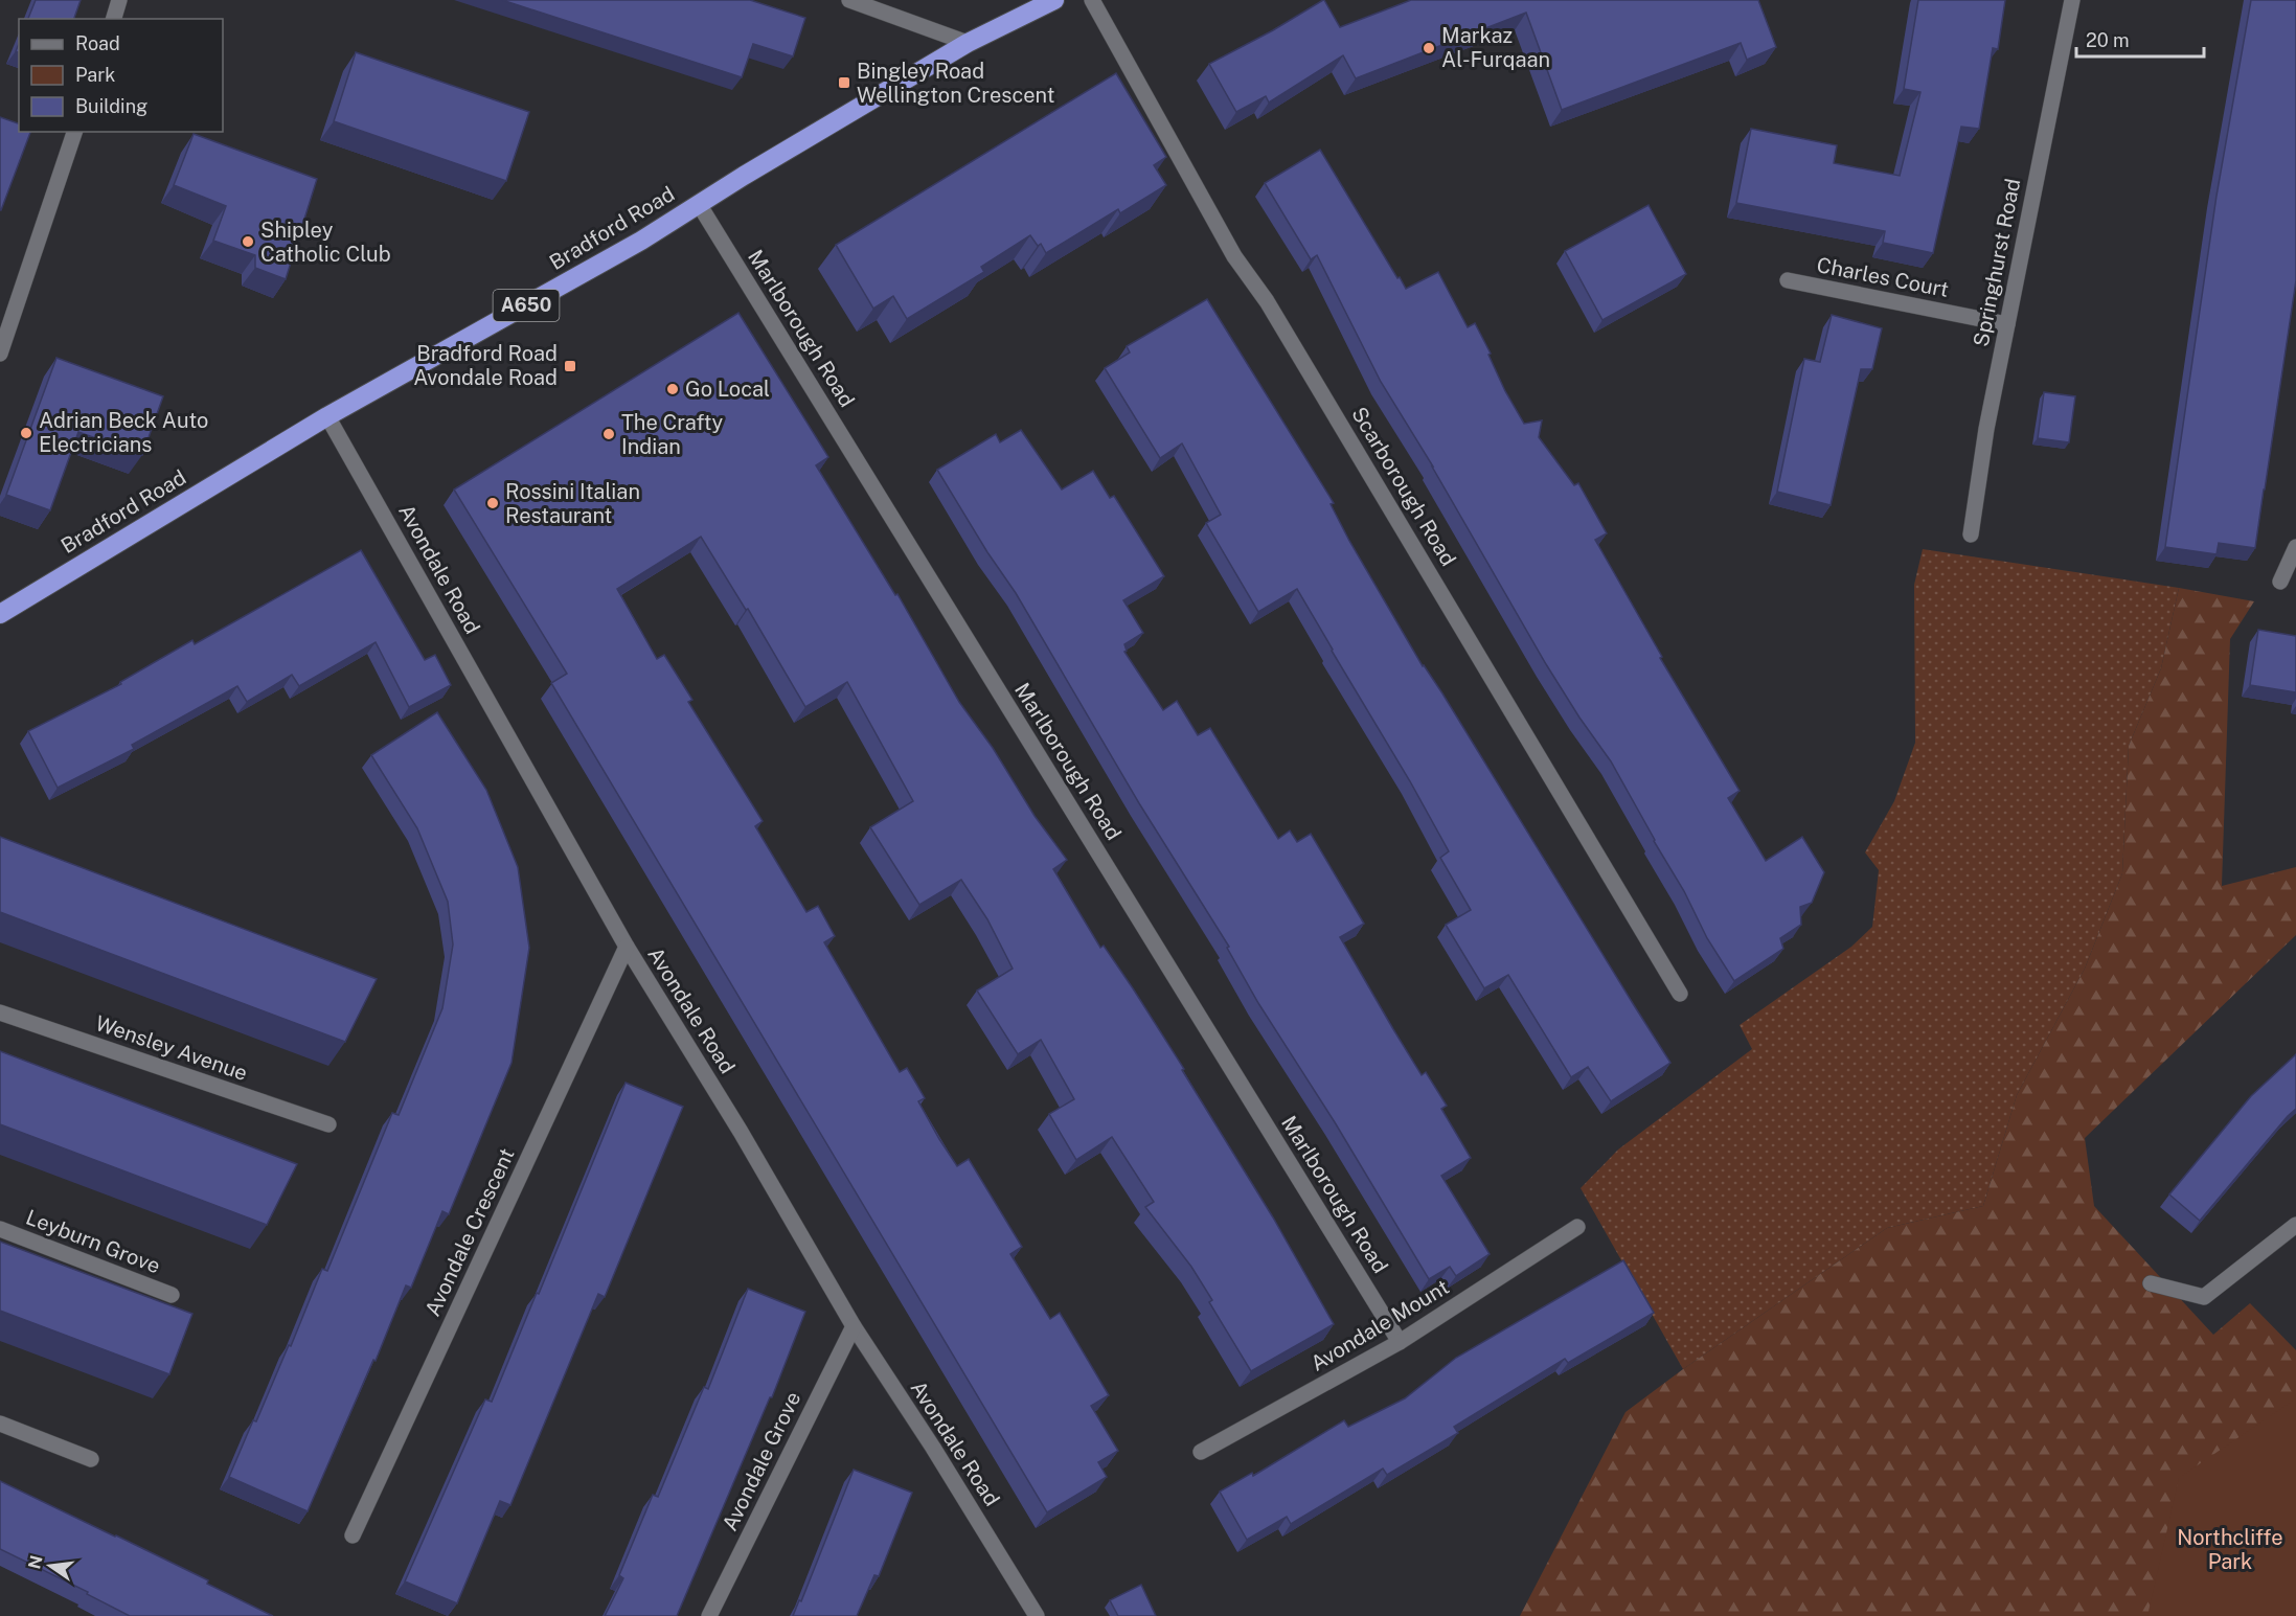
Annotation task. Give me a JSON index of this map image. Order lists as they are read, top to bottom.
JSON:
{
  "streets": {
    "highway": ["Bradford Road", "A650"],
    "street": [
      "Springhurst Road",
      "Charles Court",
      "Marlborough Road",
      "Scarborough Road",
      "Avondale Road",
      "Wensley Avenue",
      "Avondale Crescent",
      "Leyburn Grove",
      "Avondale Mount",
      "Avondale Grove"
    ]
  },
  "crossings": [
    ["Bradford Road", "Marlborough Road"],
    ["Bradford Road", "Avondale Road"],
    ["Springhurst Road", "Charles Court"],
    ["Marlborough Road", "Avondale Mount"],
    ["Avondale Road", "Avondale Crescent"],
    ["Avondale Road", "Avondale Grove"]
  ],
  "parks": ["Northcliffe Park"],
  "places": {
    "other": [
      "Markaz Al-Furqaan",
      "Shipley Catholic Club",
      "Go Local",
      "Adrian Beck Auto Electricians",
      "The Crafty Indian",
      "Rossini Italian Restaurant"
    ],
    "transit": ["Bingley Road Wellington Crescent", "Bradford Road Avondale Road"]
  },
  "legend": ["Road", "Park", "Building"],
  "scale_bar": "20 m",
  "north": "left"
}
